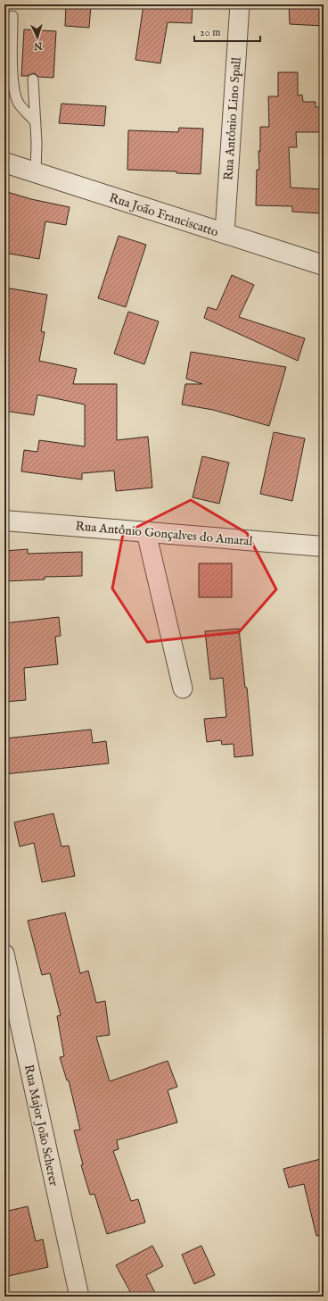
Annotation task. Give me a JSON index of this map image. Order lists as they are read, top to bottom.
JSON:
{
  "streets": {
    "street": [
      "Rua Antônio Lino Spall",
      "Rua João Franciscatto",
      "Rua Antônio Gonçalves do Amaral",
      "Rua Major João Scherer"
    ]
  },
  "crossings": [
    ["Rua Antônio Lino Spall", "Rua João Franciscatto"]
  ],
  "scale_bar": "20 m",
  "north": "bottom"
}
